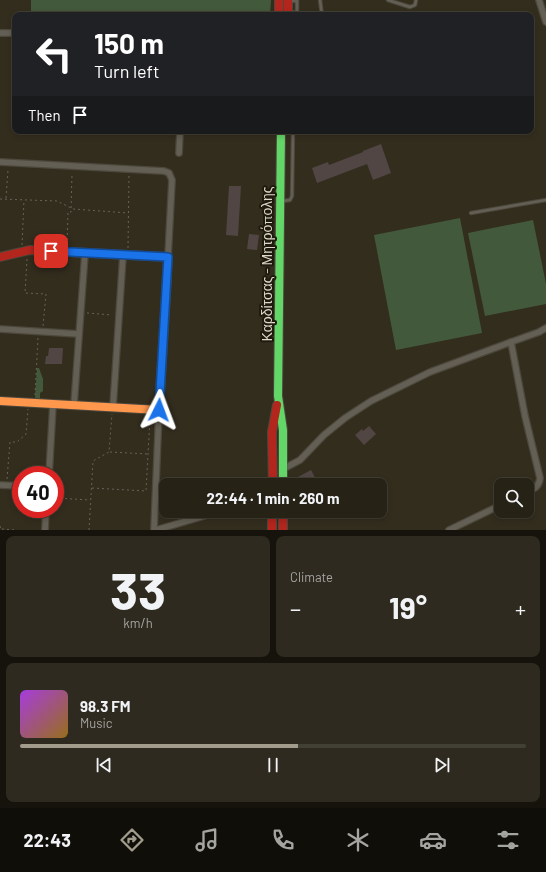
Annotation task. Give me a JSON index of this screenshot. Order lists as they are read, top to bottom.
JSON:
{
  "streets": {
    "main road": ["Καρδίτσας - Μητρόπολης"]
  },
  "page": {
    "turn": ["150 m", "Turn left"],
    "then": "Then",
    "limit": "40",
    "trip": "22:44 · 1 min · 260 m",
    "tile": [
      ["33", "km/h"],
      "Climate"
    ],
    "heat": ["−", "19°", "+"],
    "song": ["98.3 FM", "Music"],
    "tabs": "22:43"
  }
}
